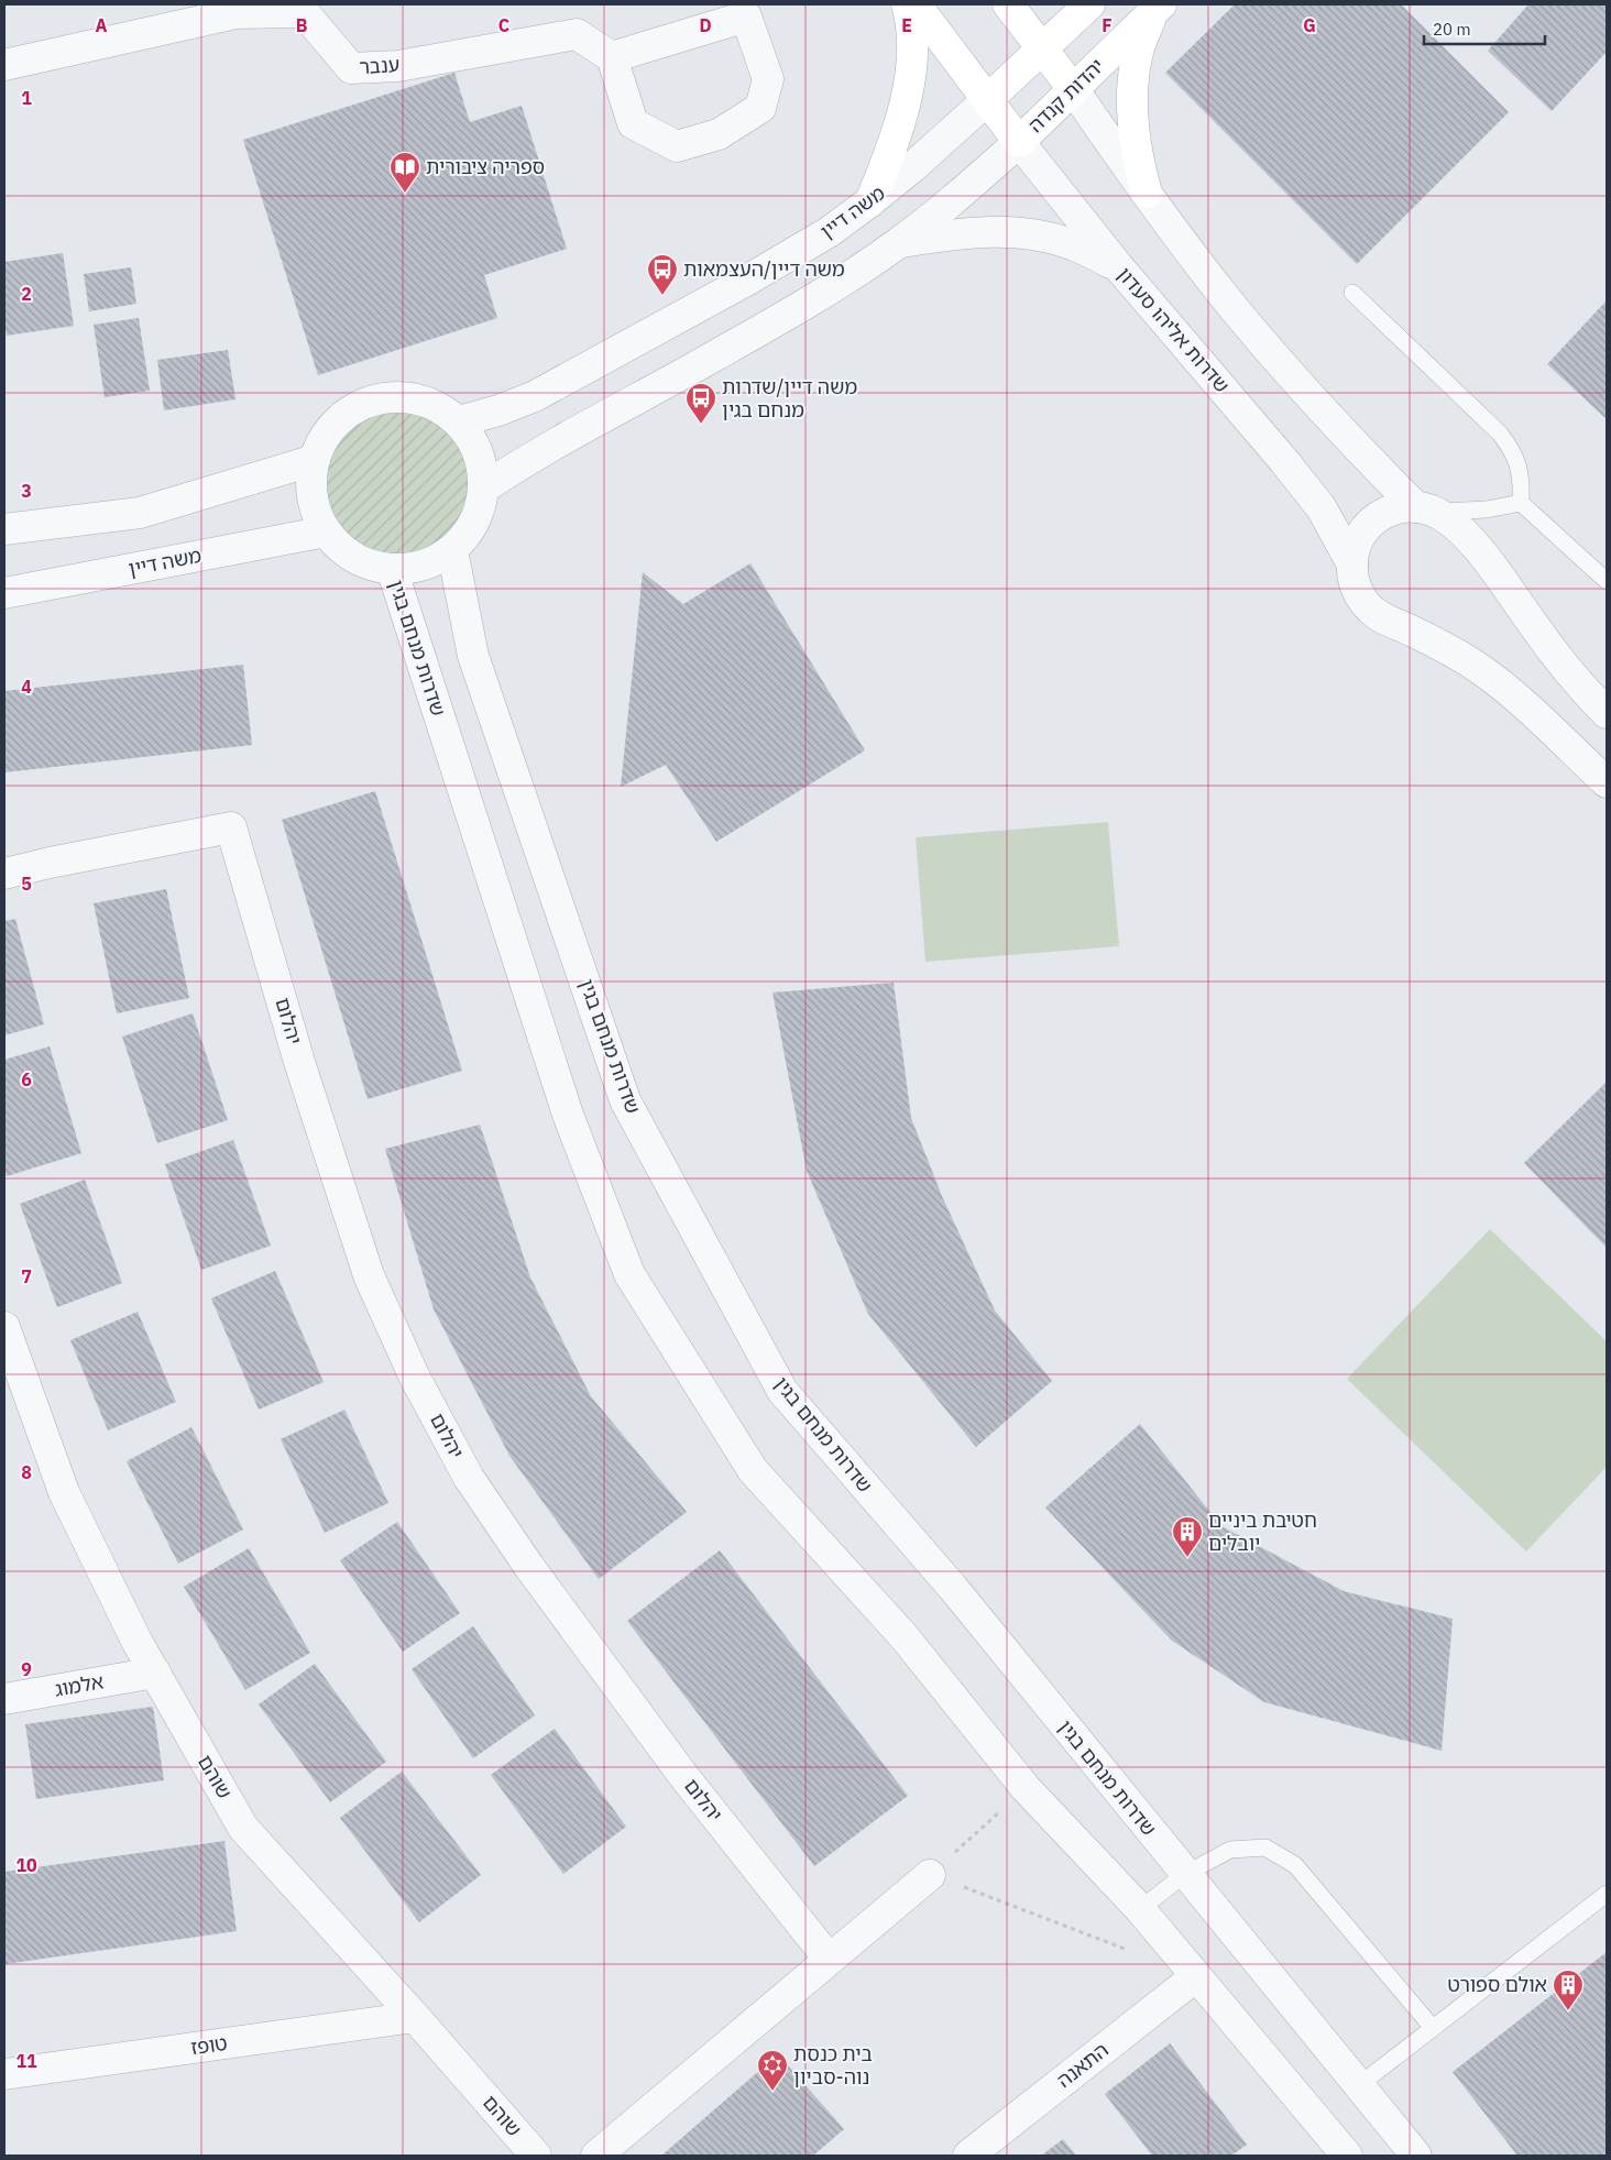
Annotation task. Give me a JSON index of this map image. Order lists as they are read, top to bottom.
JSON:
{
  "streets": {
    "main road": ["יהדות קנדה", "משה דיין", "שדרות אליהו סעדון"],
    "street": [
      "ענבר",
      "שדרות מנחם בגין",
      "יהלום",
      "אלמוג",
      "שוהם",
      "טופז",
      "התאנה"
    ]
  },
  "crossings": [
    ["יהדות קנדה", "שדרות אליהו סעדון"],
    ["משה דיין", "שדרות אליהו סעדון"],
    ["משה דיין", "שדרות מנחם בגין"],
    ["שדרות מנחם בגין", "התאנה"],
    ["אלמוג", "שוהם"],
    ["שוהם", "טופז"]
  ],
  "places": {
    "library": ["ספריה ציבורית"],
    "bus stop": ["משה דיין/העצמאות", "משה דיין/שדרות מנחם בגין"],
    "building": ["חטיבת ביניים יובלים", "אולם ספורט"],
    "synagogue": ["בית כנסת נוה-סביון"]
  },
  "scale_bar": "20 m",
  "grid": {
    "columns": [
      "A",
      "B",
      "C",
      "D",
      "E",
      "F",
      "G"
    ],
    "rows": [
      "1",
      "2",
      "3",
      "4",
      "5",
      "6",
      "7",
      "8",
      "9",
      "10",
      "11"
    ]
  }
}
